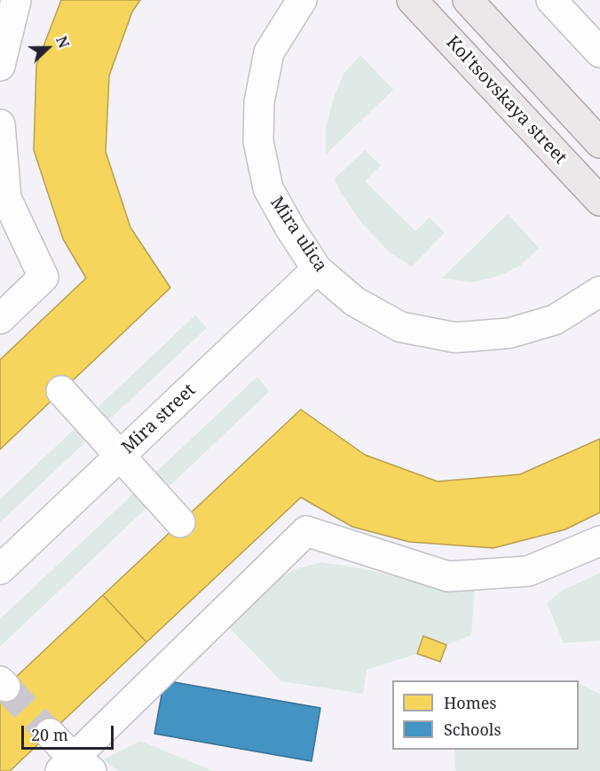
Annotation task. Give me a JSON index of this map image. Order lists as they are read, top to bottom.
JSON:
{
  "streets": {
    "main road": ["Kol'tsovskaya street"],
    "street": ["Mira ulica", "Mira street"]
  },
  "crossings": [
    ["Mira ulica", "Mira street"]
  ],
  "legend": ["Homes", "Schools"],
  "scale_bar": "20 m",
  "north": "right"
}
